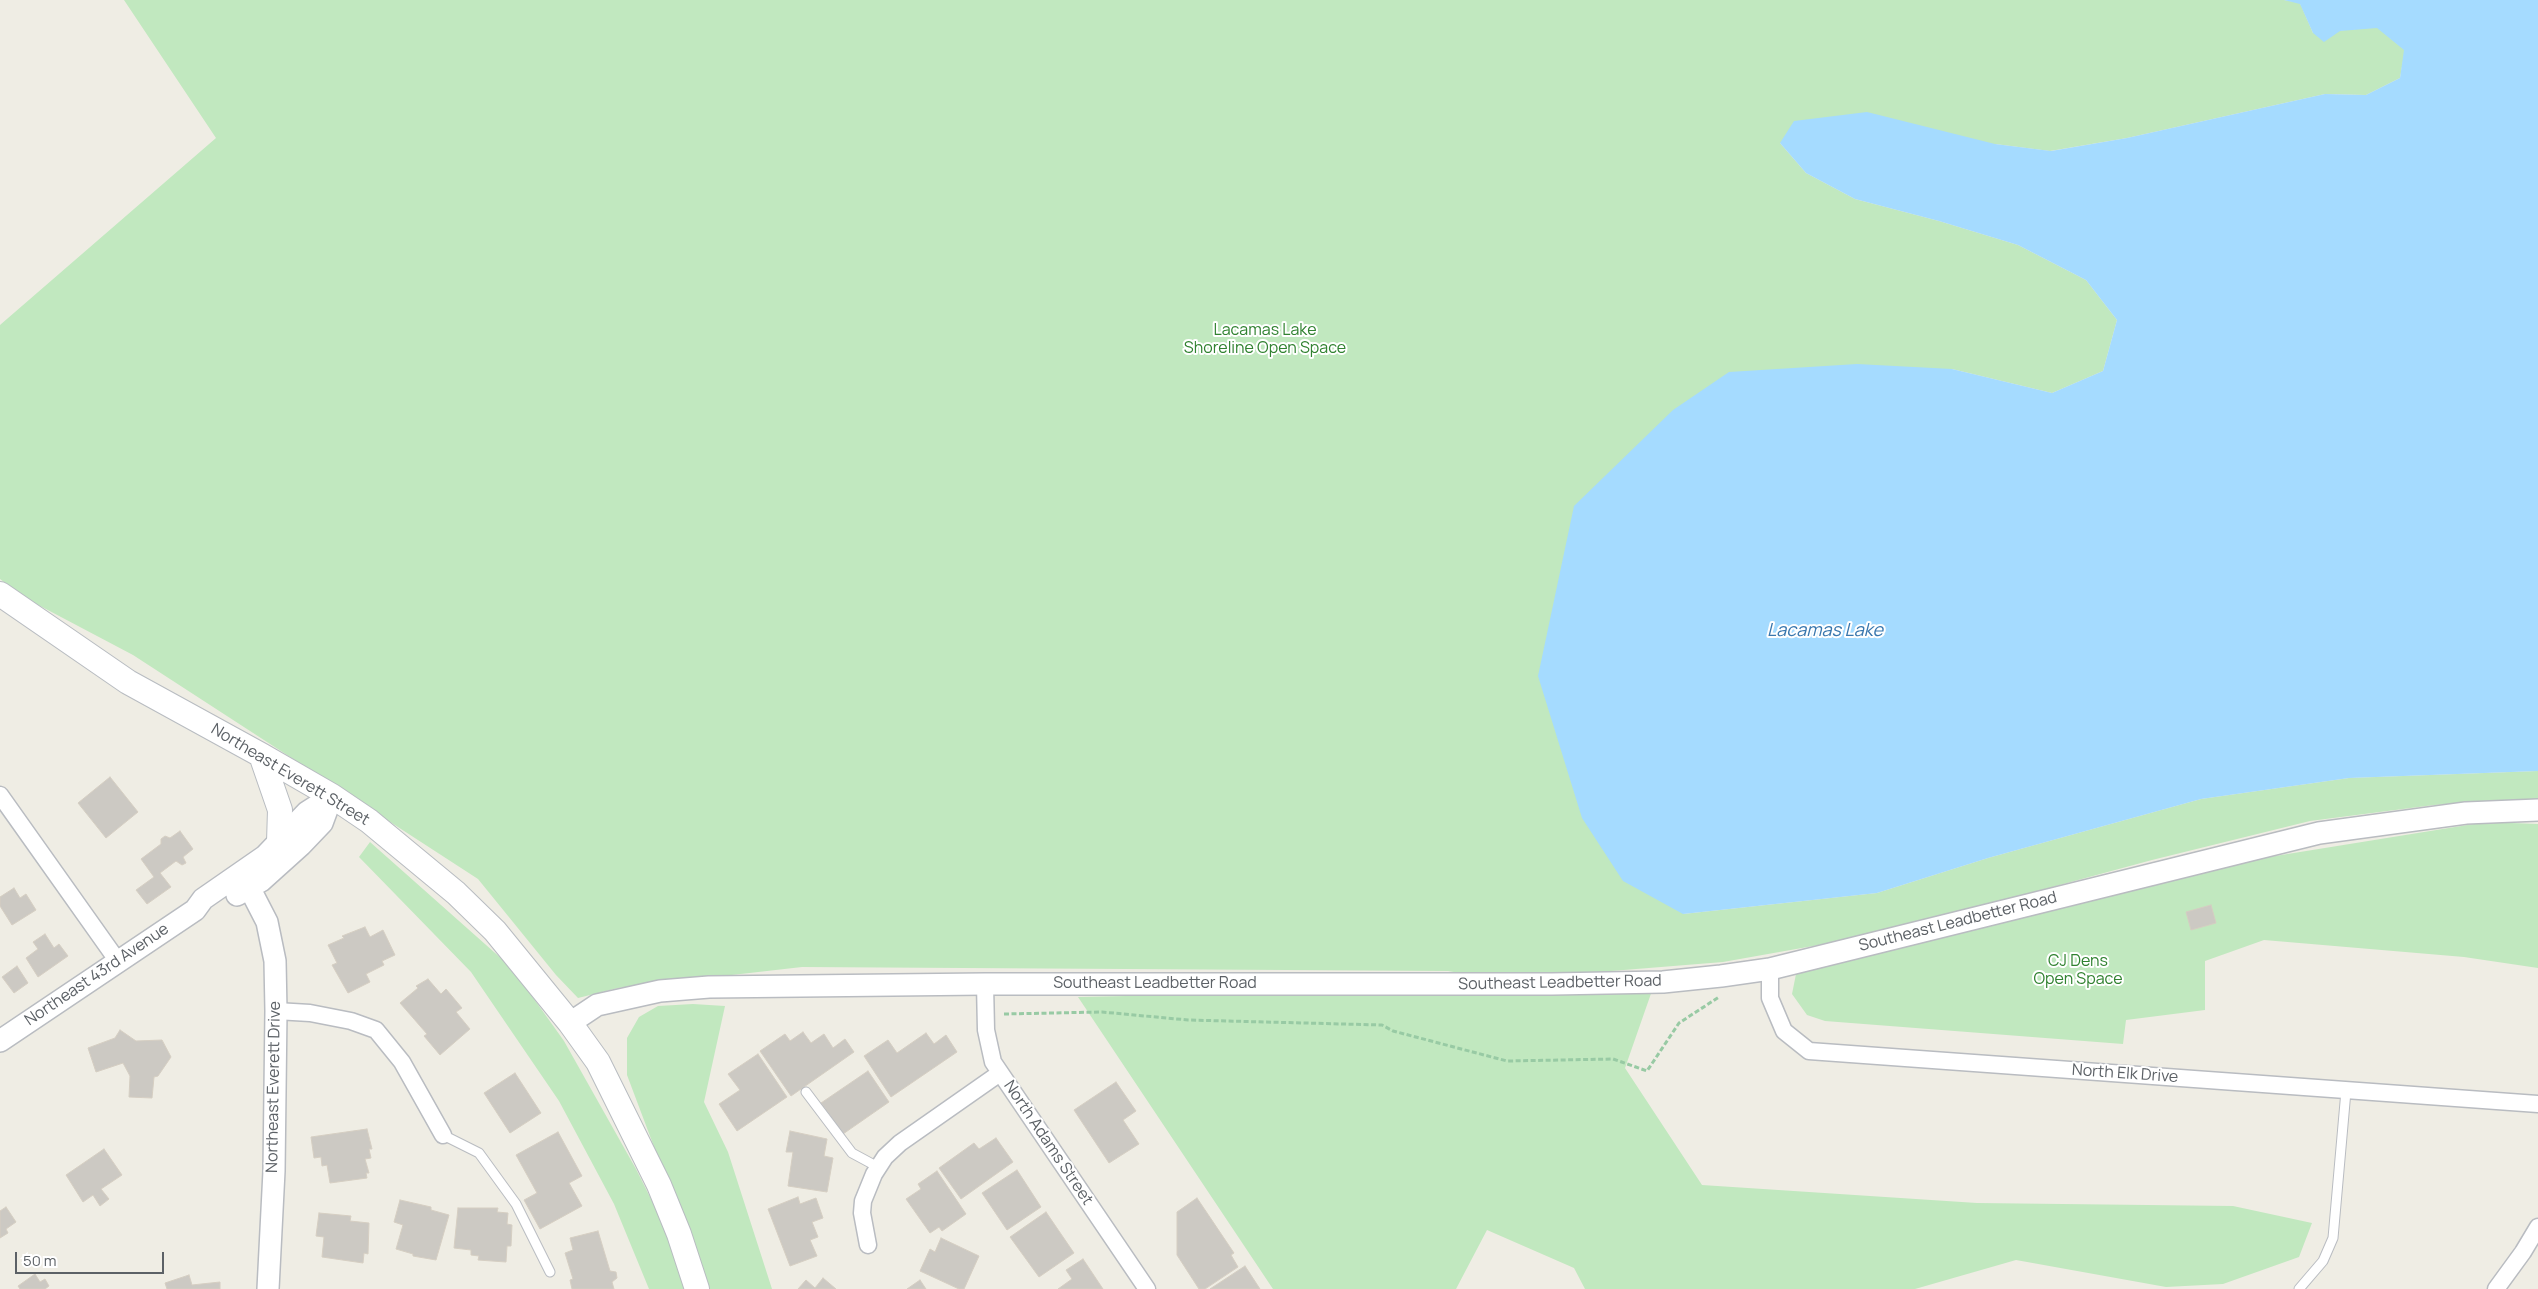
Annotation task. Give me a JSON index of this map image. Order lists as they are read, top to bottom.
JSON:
{
  "streets": {
    "main road": ["Northeast Everett Street"],
    "street": [
      "Southeast Leadbetter Road",
      "Northeast 43rd Avenue",
      "North Elk Drive",
      "Northeast Everett Drive",
      "North Adams Street"
    ]
  },
  "crossings": [
    ["Northeast Everett Street", "Southeast Leadbetter Road"],
    ["Northeast Everett Street", "Northeast 43rd Avenue"],
    ["Southeast Leadbetter Road", "North Elk Drive"],
    ["Southeast Leadbetter Road", "North Adams Street"],
    ["Northeast 43rd Avenue", "Northeast Everett Drive"]
  ],
  "water": ["Lacamas Lake"],
  "parks": ["Lacamas Lake Shoreline Open Space", "CJ Dens Open Space"],
  "scale_bar": "50 m"
}
